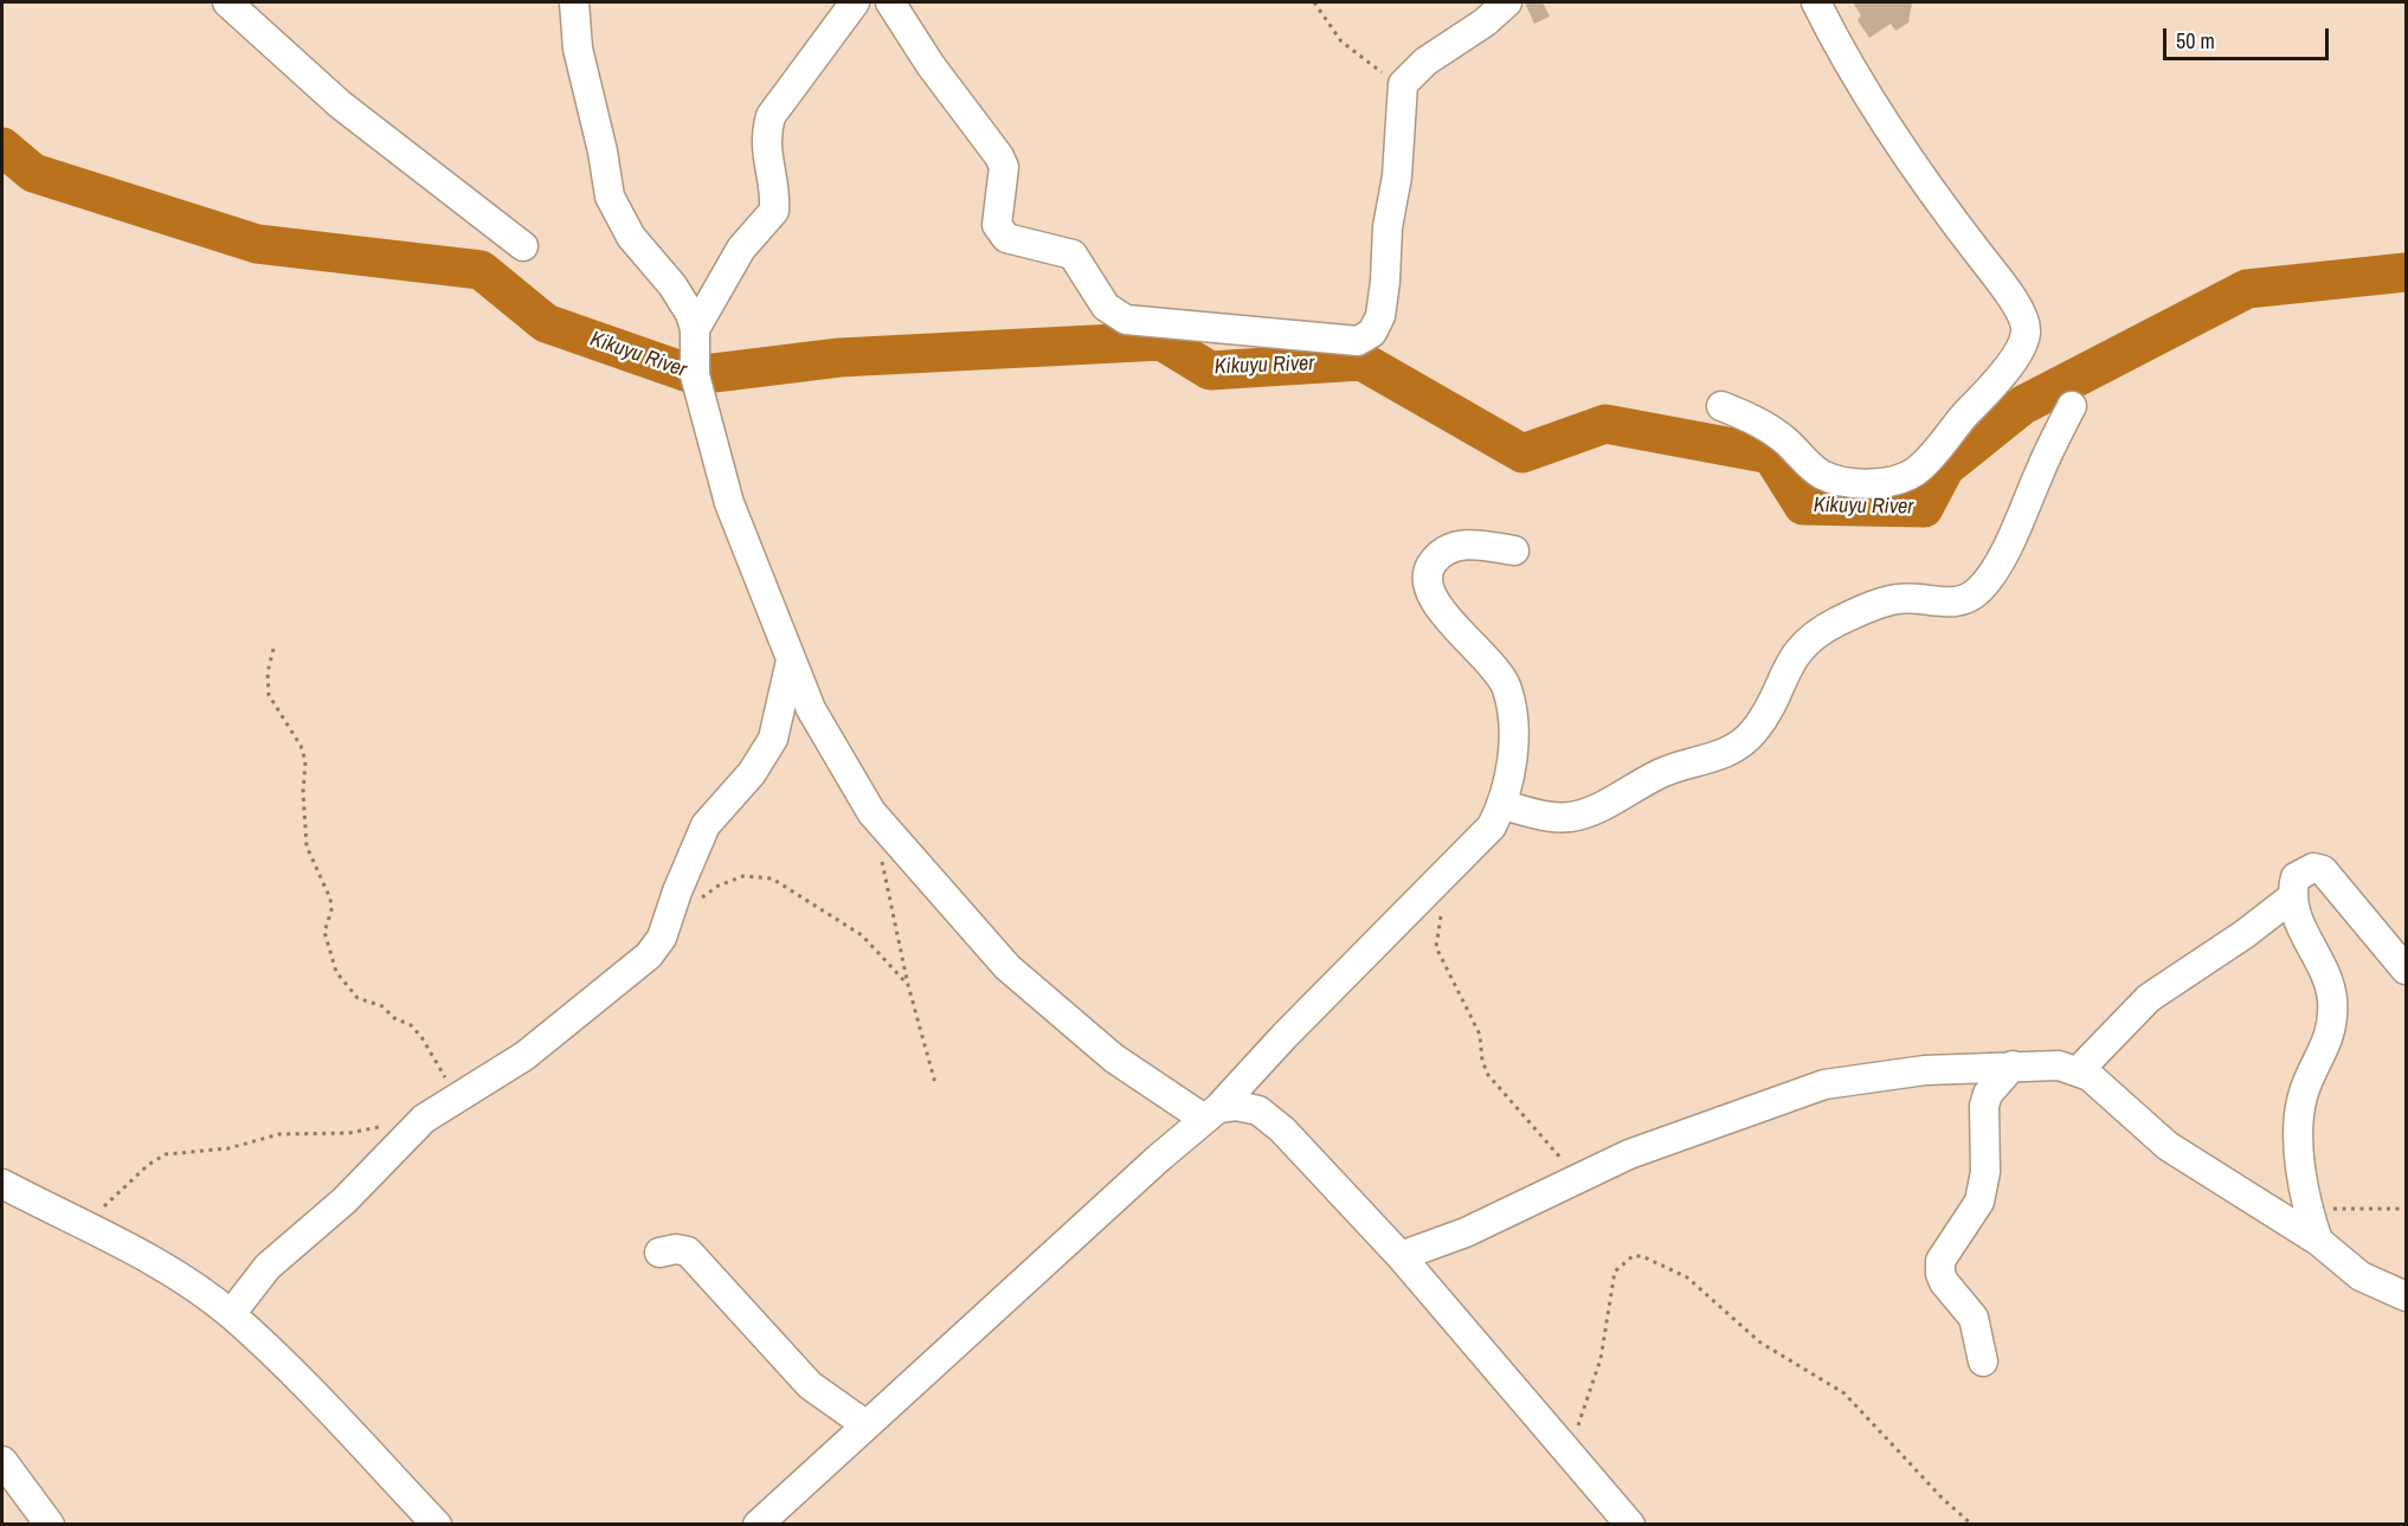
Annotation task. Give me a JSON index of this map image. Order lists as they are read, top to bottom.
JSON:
{
  "water": ["Kikuyu River"],
  "scale_bar": "50 m"
}
